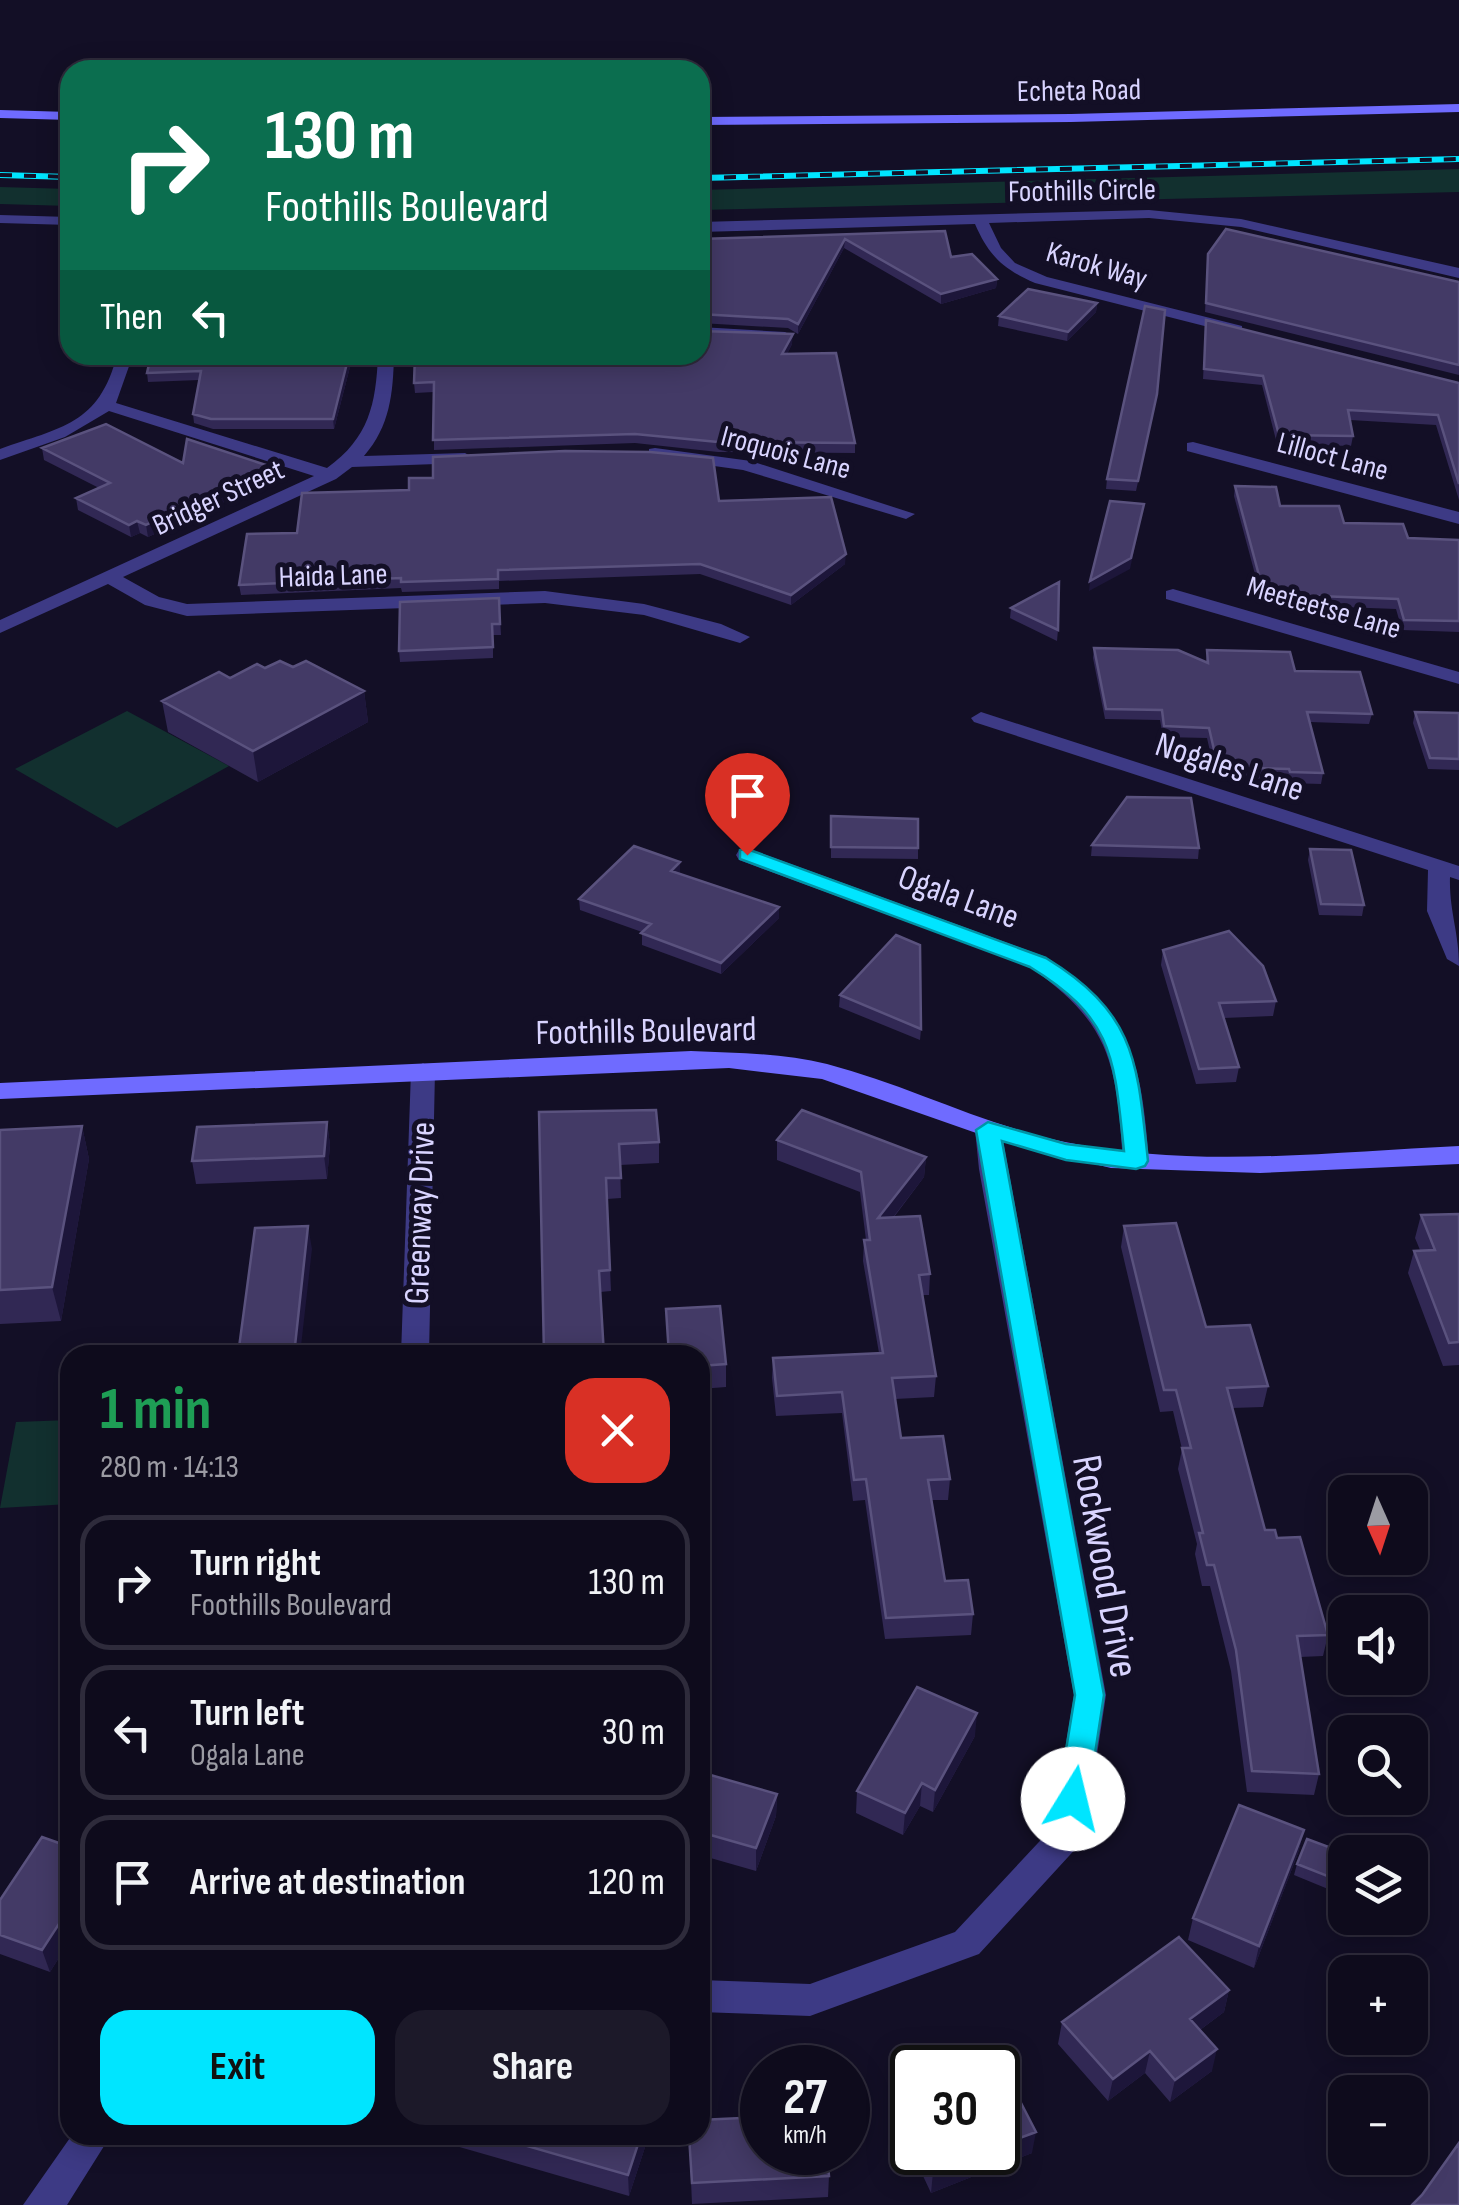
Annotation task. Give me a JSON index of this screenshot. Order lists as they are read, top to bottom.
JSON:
{
  "streets": {
    "street": [
      "Echeta Road",
      "Foothills Circle",
      "Karok Way",
      "Iroquois Lane",
      "Lilloct Lane",
      "Bridger Street",
      "Haida Lane",
      "Meeteetse Lane",
      "Nogales Lane",
      "Ogala Lane",
      "Foothills Boulevard",
      "Greenway Drive",
      "Rockwood Drive"
    ]
  },
  "crossings": [
    ["Foothills Circle", "Karok Way"],
    ["Bridger Street", "Haida Lane"],
    ["Ogala Lane", "Foothills Boulevard"],
    ["Foothills Boulevard", "Greenway Drive"],
    ["Foothills Boulevard", "Rockwood Drive"]
  ],
  "north": "bottom",
  "page": {
    "turn": ["130 m", "Foothills Boulevard"],
    "then": "Then",
    "heading": ["1 min", "280 m · 14:13"],
    "map_buttons": ["+", "−"],
    "list": [
      {
        "name": "Turn right",
        "note": "Foothills Boulevard",
        "value": "130 m"
      },
      {
        "name": "Turn left",
        "note": "Ogala Lane",
        "value": "30 m"
      },
      {
        "name": "Arrive at destination",
        "value": "120 m"
      }
    ],
    "buttons": ["Exit", "Share"],
    "speed": "27 km/h",
    "limit": "30"
  }
}
